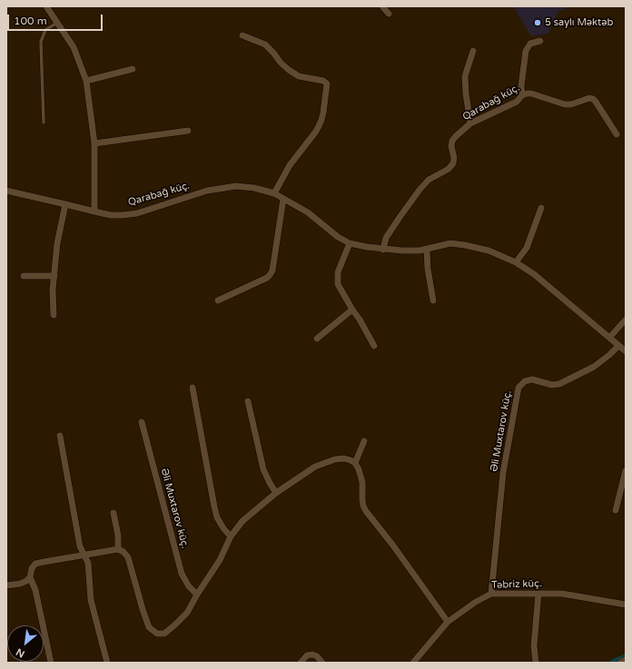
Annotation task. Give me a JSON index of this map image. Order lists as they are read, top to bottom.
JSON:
{
  "streets": {
    "street": ["Qarabağ küç.", "Əli Muxtarov küç.", "Təbriz küç."]
  },
  "crossings": [
    ["Qarabağ küç.", "Əli Muxtarov küç."],
    ["Əli Muxtarov küç.", "Təbriz küç."]
  ],
  "places": ["5 saylı Məktəb"],
  "scale_bar": "100 m",
  "north": "bottom left"
}
